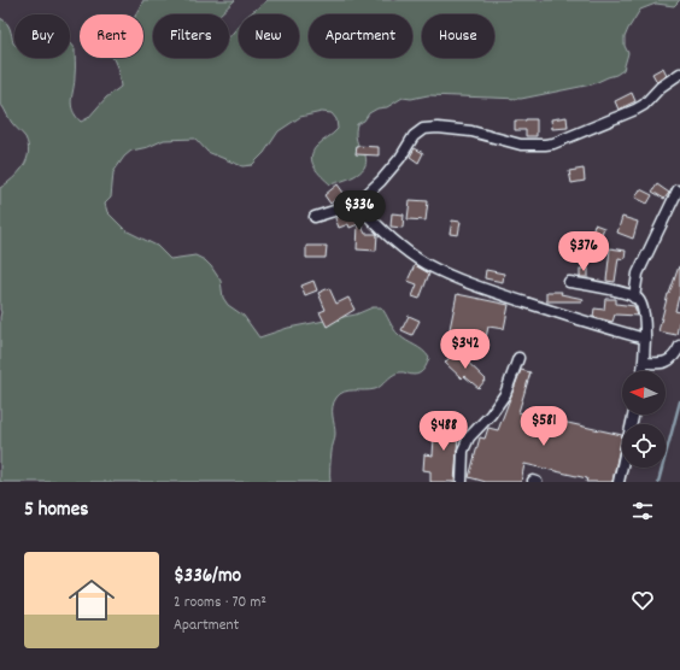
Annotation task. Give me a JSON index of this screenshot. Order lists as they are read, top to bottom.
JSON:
{
  "north": "left",
  "page": {
    "chip": [
      "Buy",
      "Rent",
      "Filters",
      "New",
      "Apartment",
      "House"
    ],
    "price": [
      "$336",
      "$376",
      "$342",
      "$581",
      "$488"
    ],
    "heading": "5 homes",
    "list": [
      {
        "name": "$336/mo",
        "note": "2 rooms · 70 m² · Apartment"
      }
    ]
  }
}
